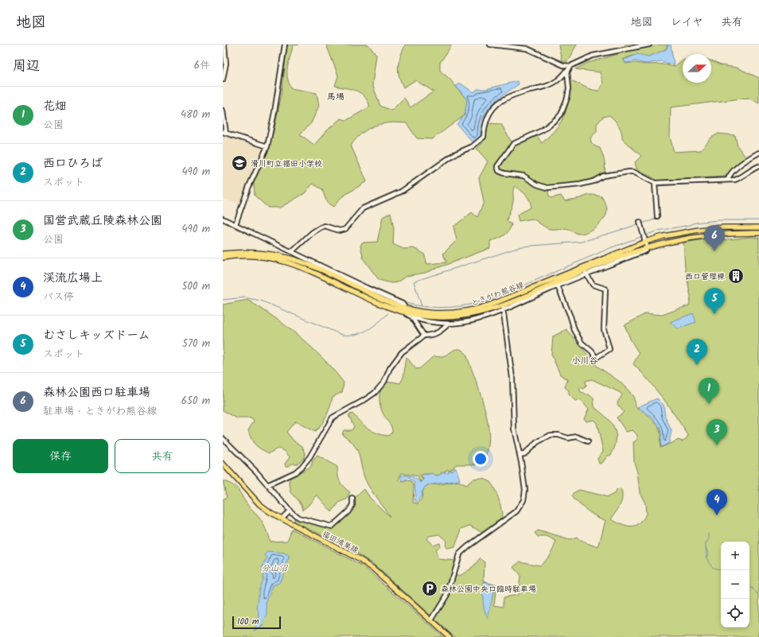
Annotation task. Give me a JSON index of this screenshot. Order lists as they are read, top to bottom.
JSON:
{
  "streets": {
    "main road": ["ときがわ熊谷線", "福田鴻巣線"]
  },
  "districts": ["馬場", "小川谷"],
  "water": ["分山沼"],
  "places": {
    "school or university": ["滑川町立福田小学校"],
    "building": ["西口管理棟"],
    "parking": ["森林公園中央口臨時駐車場"]
  },
  "scale_bar": "100 m",
  "north": "right",
  "page": {
    "header": "地図",
    "nav": ["地図", "レイヤ", "共有"],
    "heading": ["周辺", "6件"],
    "list": [
      {
        "mark": "1",
        "name": "花畑",
        "note": "公園",
        "value": "480 m"
      },
      {
        "mark": "2",
        "name": "西口ひろば",
        "note": "スポット",
        "value": "490 m"
      },
      {
        "mark": "3",
        "name": "国営武蔵丘陵森林公園",
        "note": "公園",
        "value": "490 m"
      },
      {
        "mark": "4",
        "name": "渓流広場上",
        "note": "バス停",
        "value": "500 m"
      },
      {
        "mark": "5",
        "name": "むさしキッズドーム",
        "note": "スポット",
        "value": "570 m"
      },
      {
        "mark": "6",
        "name": "森林公園西口駐車場",
        "note": "駐車場 · ときがわ熊谷線",
        "value": "650 m"
      }
    ],
    "pins": [
      "6",
      "5",
      "2",
      "1",
      "3",
      "4"
    ],
    "buttons": ["保存", "共有"],
    "map_buttons": ["+", "−"],
    "scale": "100 m"
  }
}
